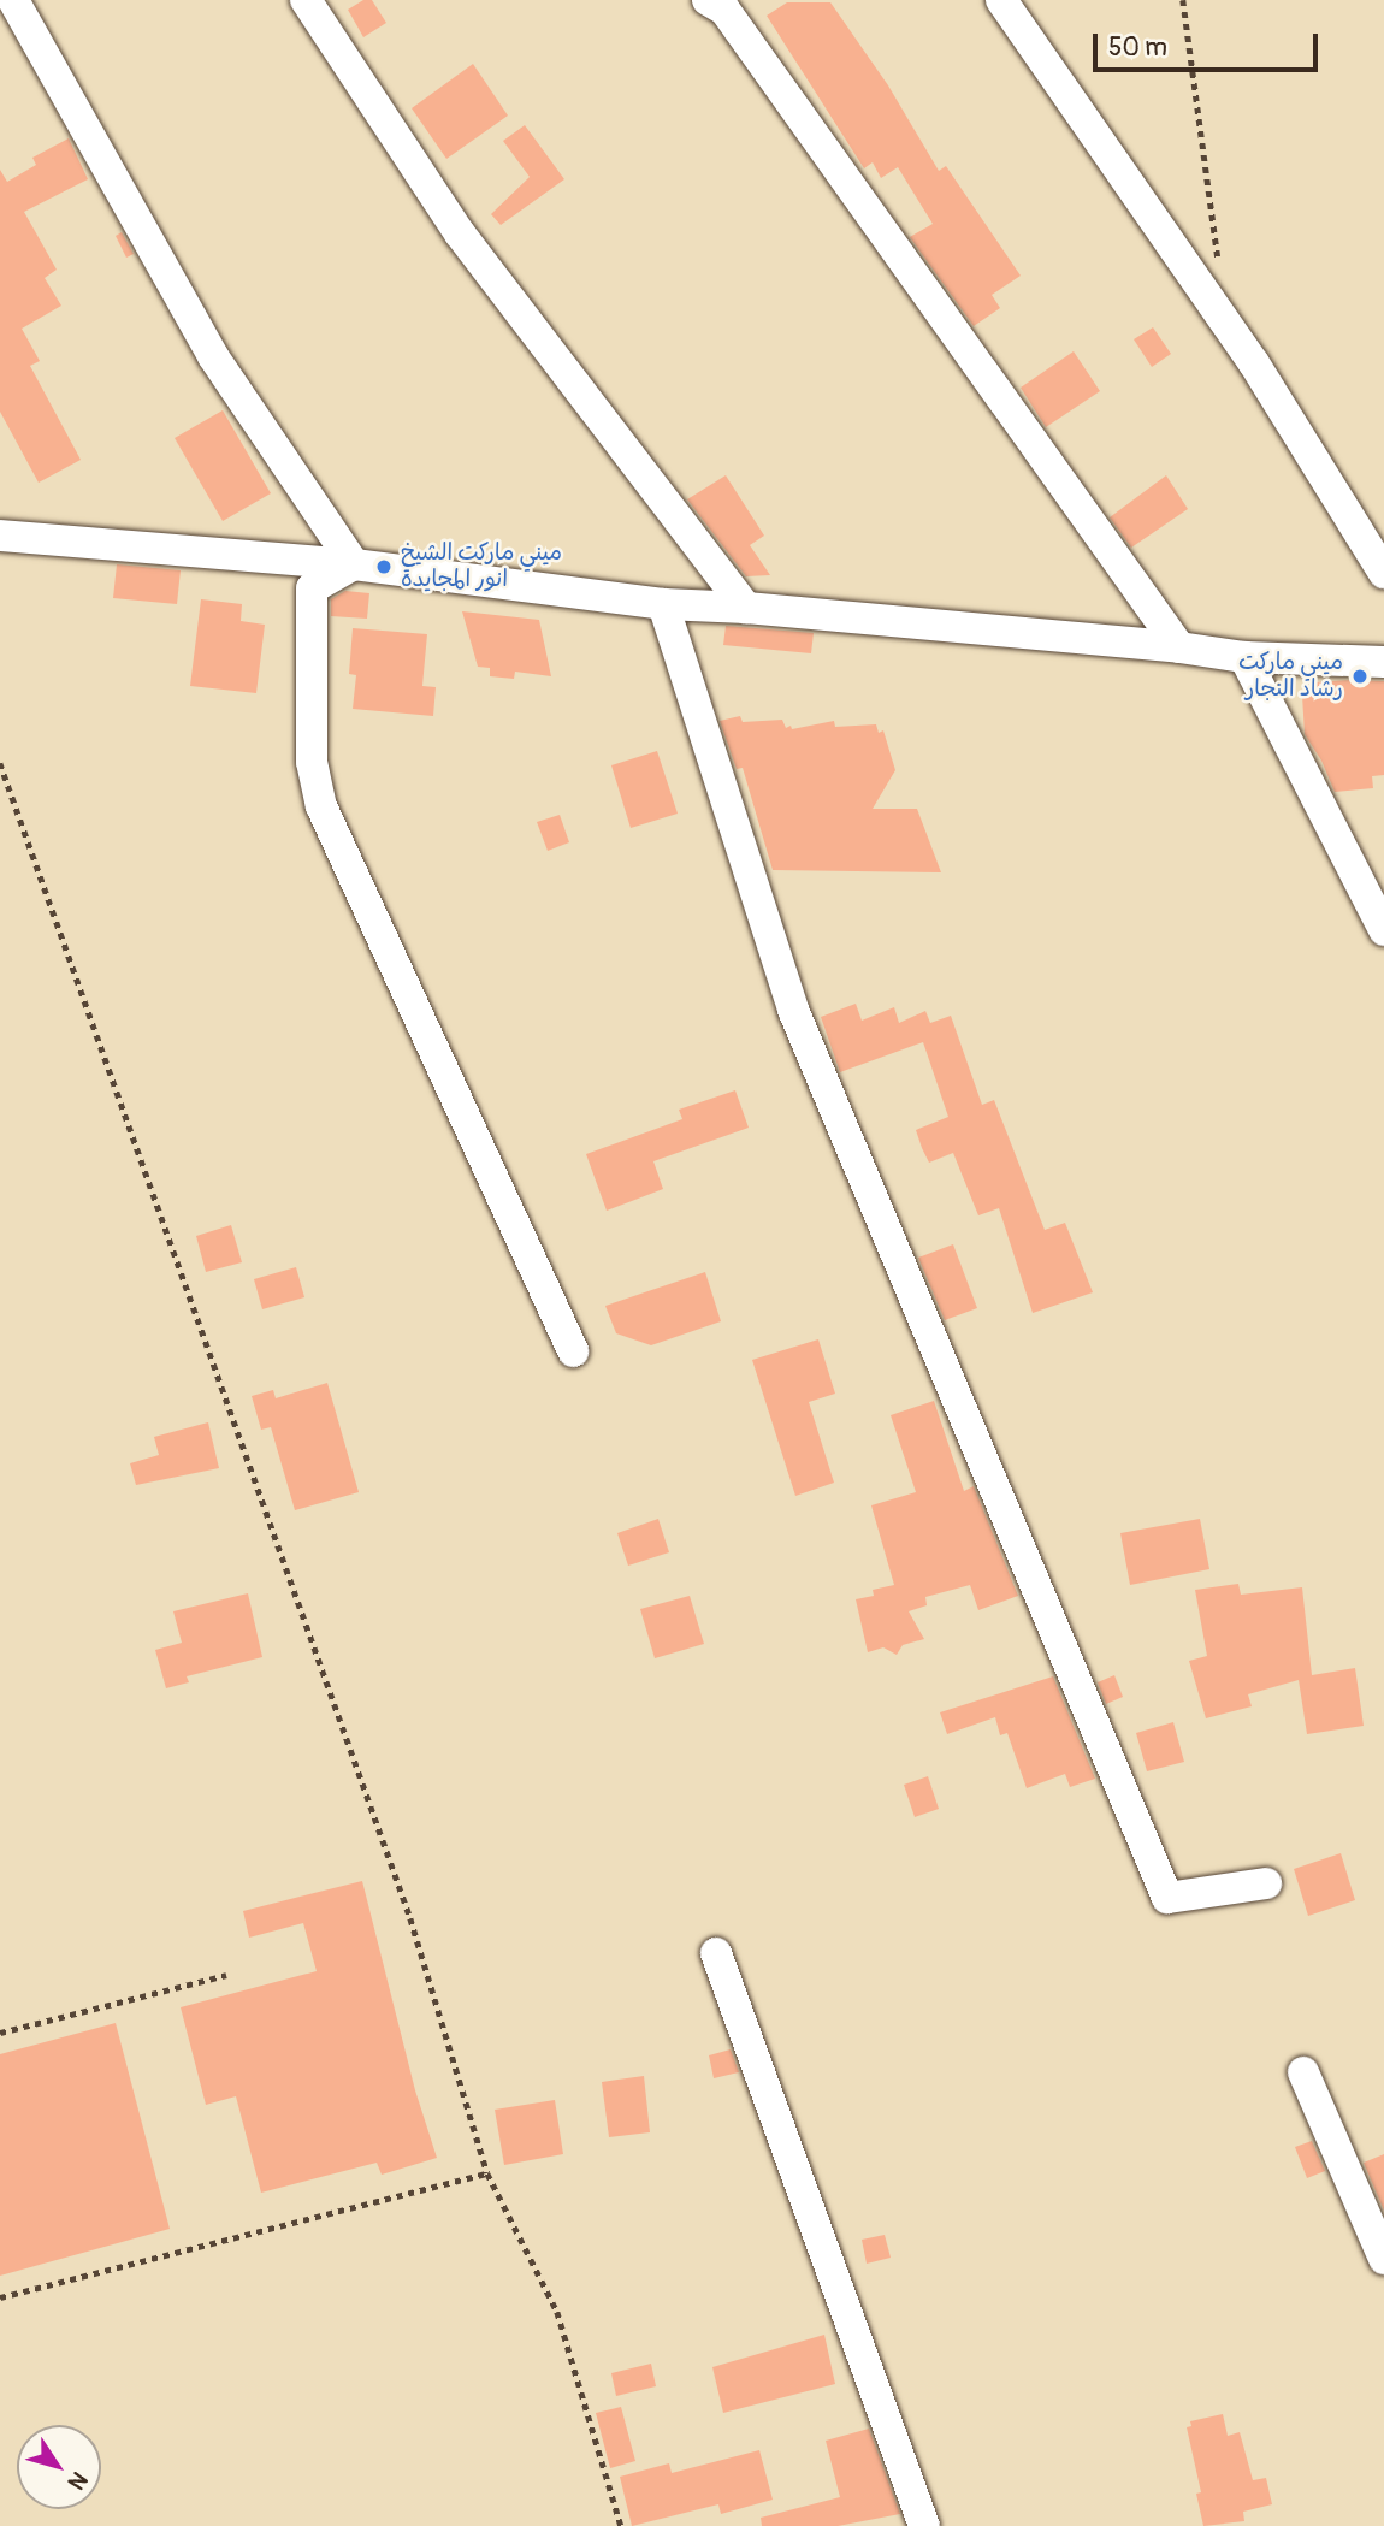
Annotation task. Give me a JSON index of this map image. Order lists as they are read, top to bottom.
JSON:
{
  "places": ["ميني ماركت الشيخ انور المجايدة", "ميني ماركت رشاد النجار"],
  "scale_bar": "50 m",
  "north": "bottom right"
}
